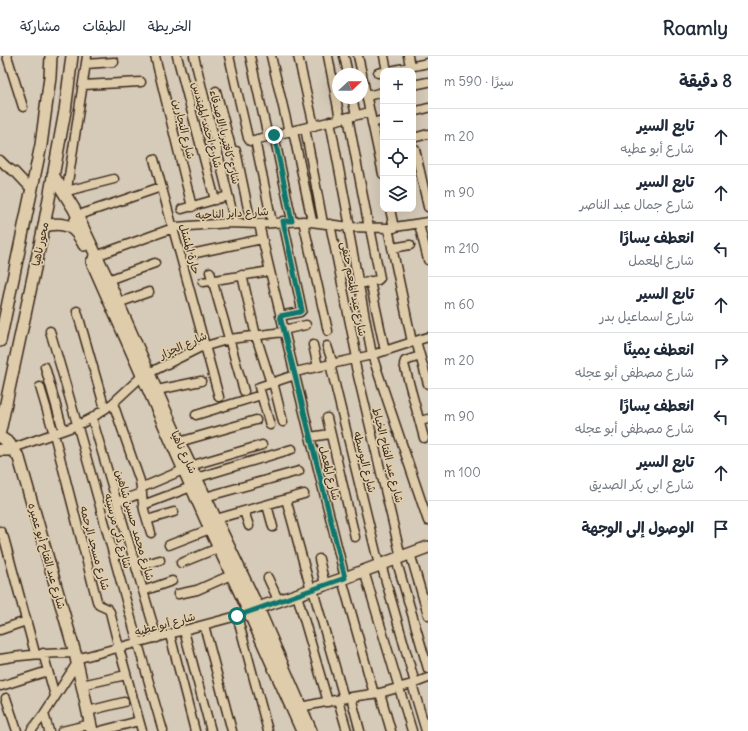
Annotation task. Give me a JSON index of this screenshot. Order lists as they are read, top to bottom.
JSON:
{
  "streets": {
    "main road": ["محور ناهيا", "شارع ناهيا", "شارع عبد الفتاح أبو عميره"],
    "street": [
      "شارع احمد المهندس",
      "شارع النجارين",
      "شارع كافتيريا الاصدقاء",
      "شارع داير الناحيه",
      "حارة المشتل",
      "شارع عبد المنعم حنفى",
      "شارع الجزار",
      "شارع عبد الفتاح الخياط",
      "شارع البوسطه",
      "شارع المعمل",
      "شارع محمد حسين شاهين",
      "شارع ذكى مرسينه",
      "شارع مسجد الرحمه",
      "شارع أبو عطيه"
    ]
  },
  "crossings": [
    ["شارع كافتيريا الاصدقاء", "شارع داير الناحيه"],
    ["شارع داير الناحيه", "حارة المشتل"],
    ["شارع داير الناحيه", "شارع عبد المنعم حنفى"],
    ["شارع داير الناحيه", "شارع ناهيا"],
    ["شارع داير الناحيه", "شارع المعمل"],
    ["محور ناهيا", "شارع ناهيا"],
    ["حارة المشتل", "شارع الجزار"],
    ["شارع عبد المنعم حنفى", "شارع عبد الفتاح الخياط"],
    ["شارع الجزار", "شارع ناهيا"],
    ["شارع الجزار", "شارع المعمل"],
    ["شارع الجزار", "شارع محمد حسين شاهين"],
    ["شارع الجزار", "شارع ذكى مرسينه"],
    ["شارع الجزار", "شارع مسجد الرحمه"],
    ["شارع الجزار", "شارع عبد الفتاح أبو عميره"],
    ["شارع ناهيا", "شارع أبو عطيه"],
    ["شارع محمد حسين شاهين", "شارع أبو عطيه"],
    ["شارع ذكى مرسينه", "شارع أبو عطيه"],
    ["شارع مسجد الرحمه", "شارع أبو عطيه"],
    ["شارع عبد الفتاح أبو عميره", "شارع أبو عطيه"]
  ],
  "north": "right",
  "page": {
    "header": "Roamly",
    "nav": ["الخريطة", "الطبقات", "مشاركة"],
    "heading": ["8 دقيقة", "سيرًا · 590 m"],
    "map_buttons": ["+", "−"],
    "list": [
      ["تابع السير", "شارع أبو عطيه", "20 m"],
      ["تابع السير", "شارع جمال عبد الناصر", "90 m"],
      ["انعطف يسارًا", "شارع المعمل", "210 m"],
      ["تابع السير", "شارع اسماعيل بدر", "60 m"],
      ["انعطف يمينًا", "شارع مصطفى أبو عجله", "20 m"],
      ["انعطف يسارًا", "شارع مصطفى أبو عجله", "90 m"],
      ["تابع السير", "شارع ابى بكر الصديق", "100 m"],
      "الوصول إلى الوجهة"
    ]
  }
}
